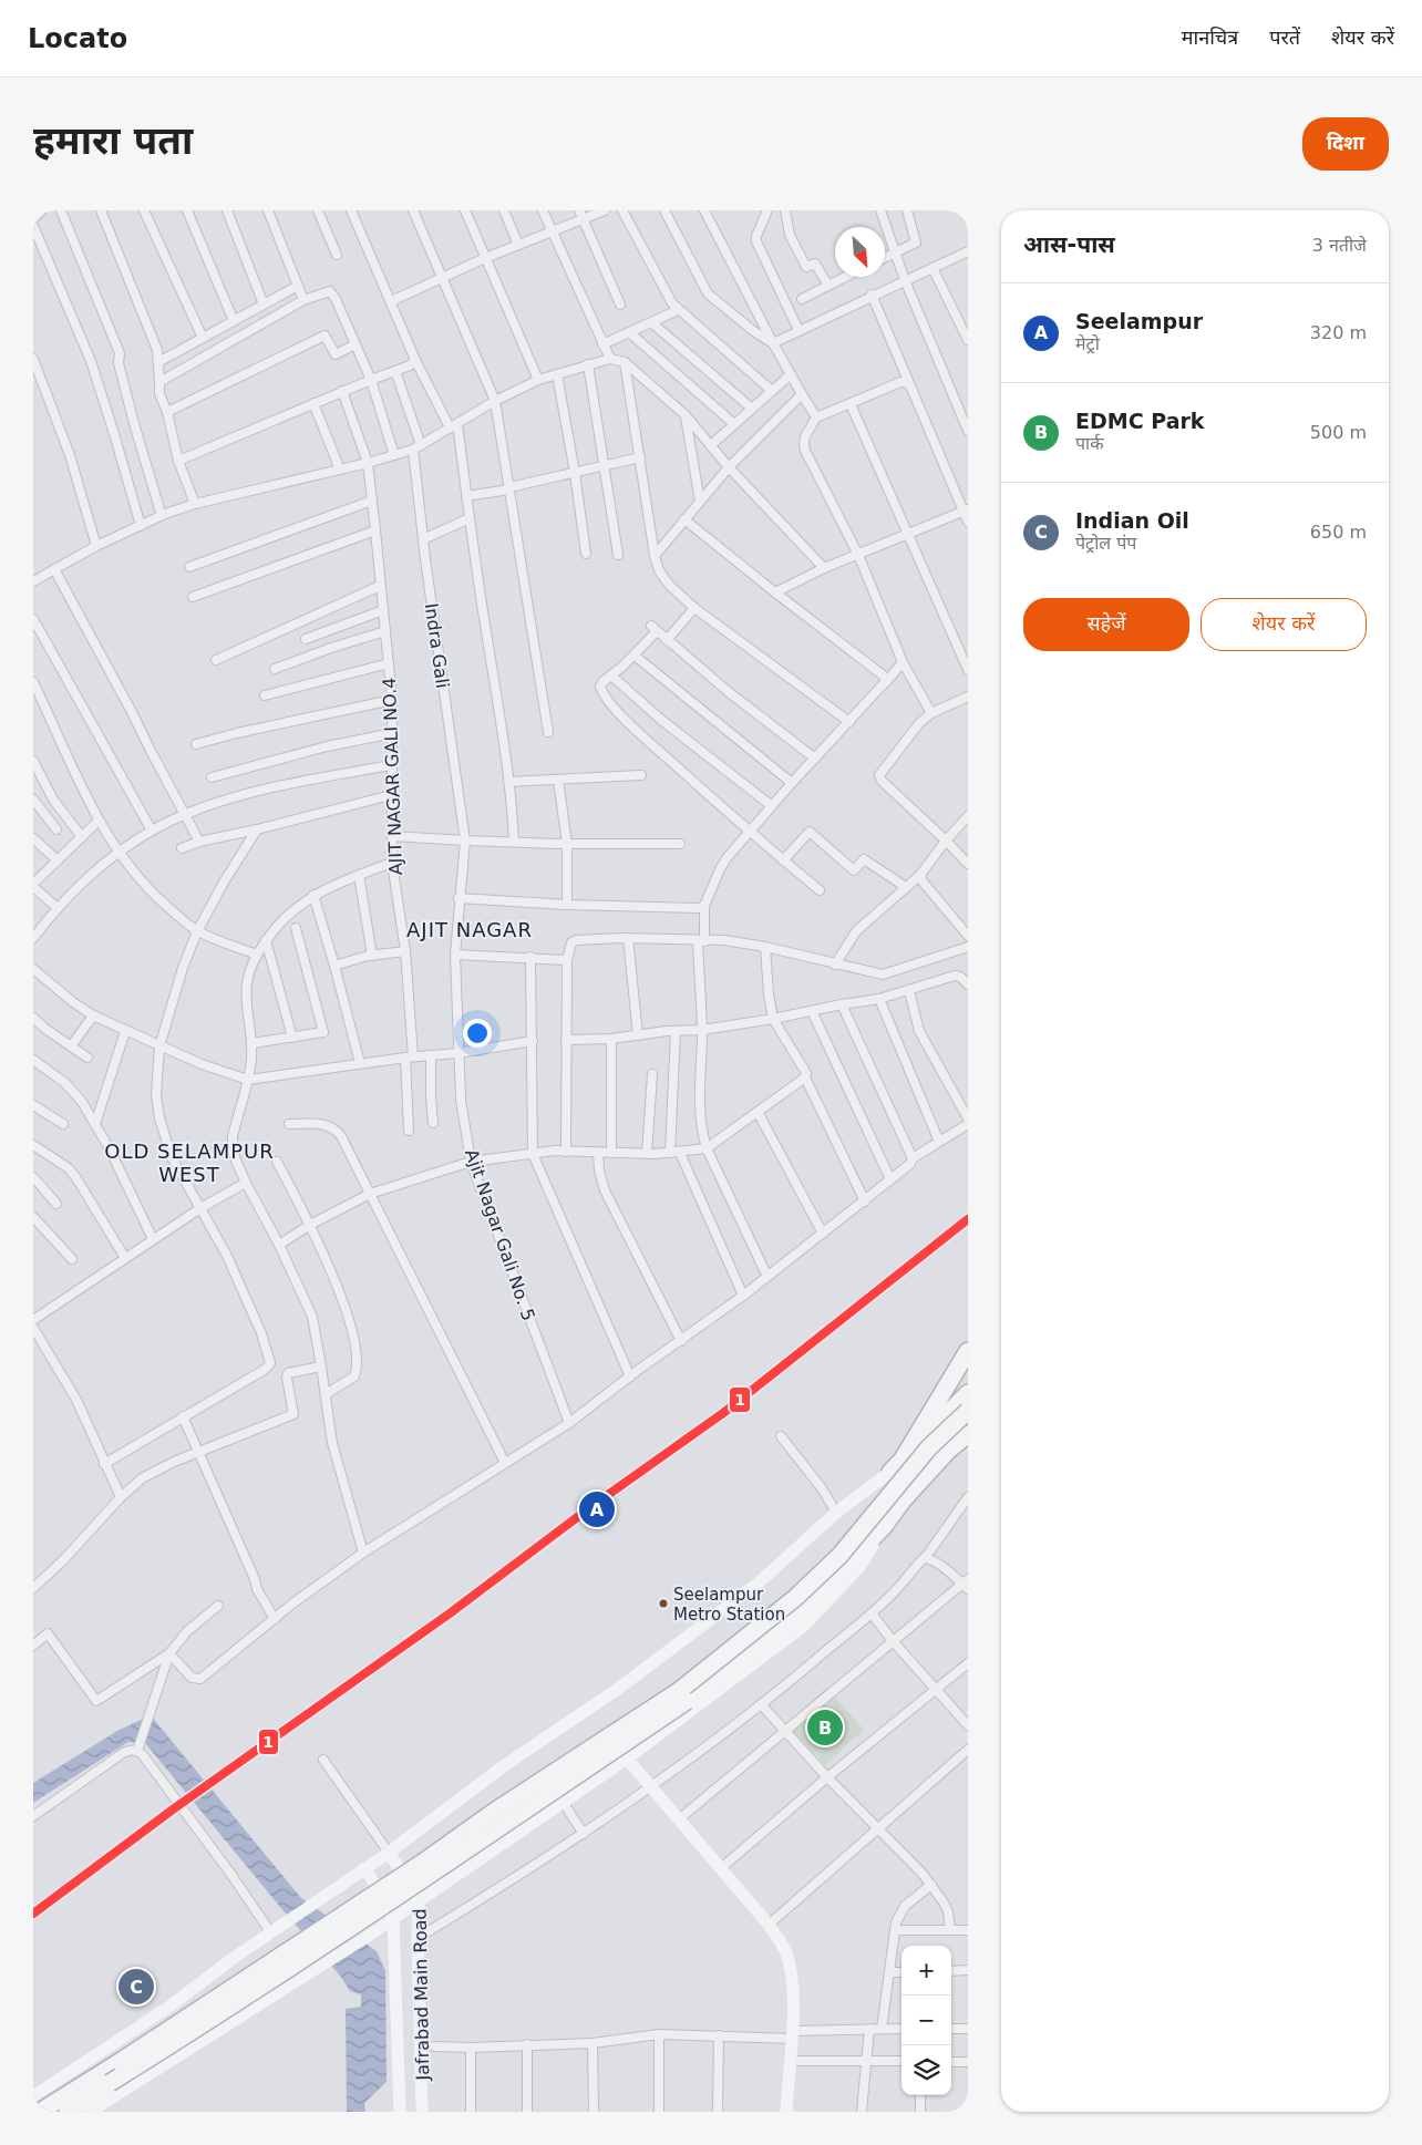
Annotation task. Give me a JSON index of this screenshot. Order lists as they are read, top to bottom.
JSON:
{
  "streets": {
    "main road": ["Jafrabad Main Road"],
    "street": ["Indra Gali", "AJIT NAGAR GALI NO.4", "Ajit Nagar Gali No. 5"]
  },
  "crossings": [
    ["Indra Gali", "Ajit Nagar Gali No. 5"]
  ],
  "districts": ["AJIT NAGAR", "OLD SELAMPUR WEST"],
  "places": ["Seelampur Metro Station"],
  "lines": ["transit line 1"],
  "north": "bottom right",
  "page": {
    "header": "Locato",
    "nav": ["मानचित्र", "परतें", "शेयर करें"],
    "buttons": [
      "दिशा",
      ["सहेजें", "शेयर करें"]
    ],
    "title": "हमारा पता",
    "heading": ["आस-पास", "3 नतीजे"],
    "list": [
      {
        "mark": "A",
        "name": "Seelampur",
        "note": "मेट्रो",
        "value": "320 m"
      },
      {
        "mark": "B",
        "name": "EDMC Park",
        "note": "पार्क",
        "value": "500 m"
      },
      {
        "mark": "C",
        "name": "Indian Oil",
        "note": "पेट्रोल पंप",
        "value": "650 m"
      }
    ],
    "pins": ["A", "B", "C"],
    "map_buttons": ["+", "−"]
  }
}
